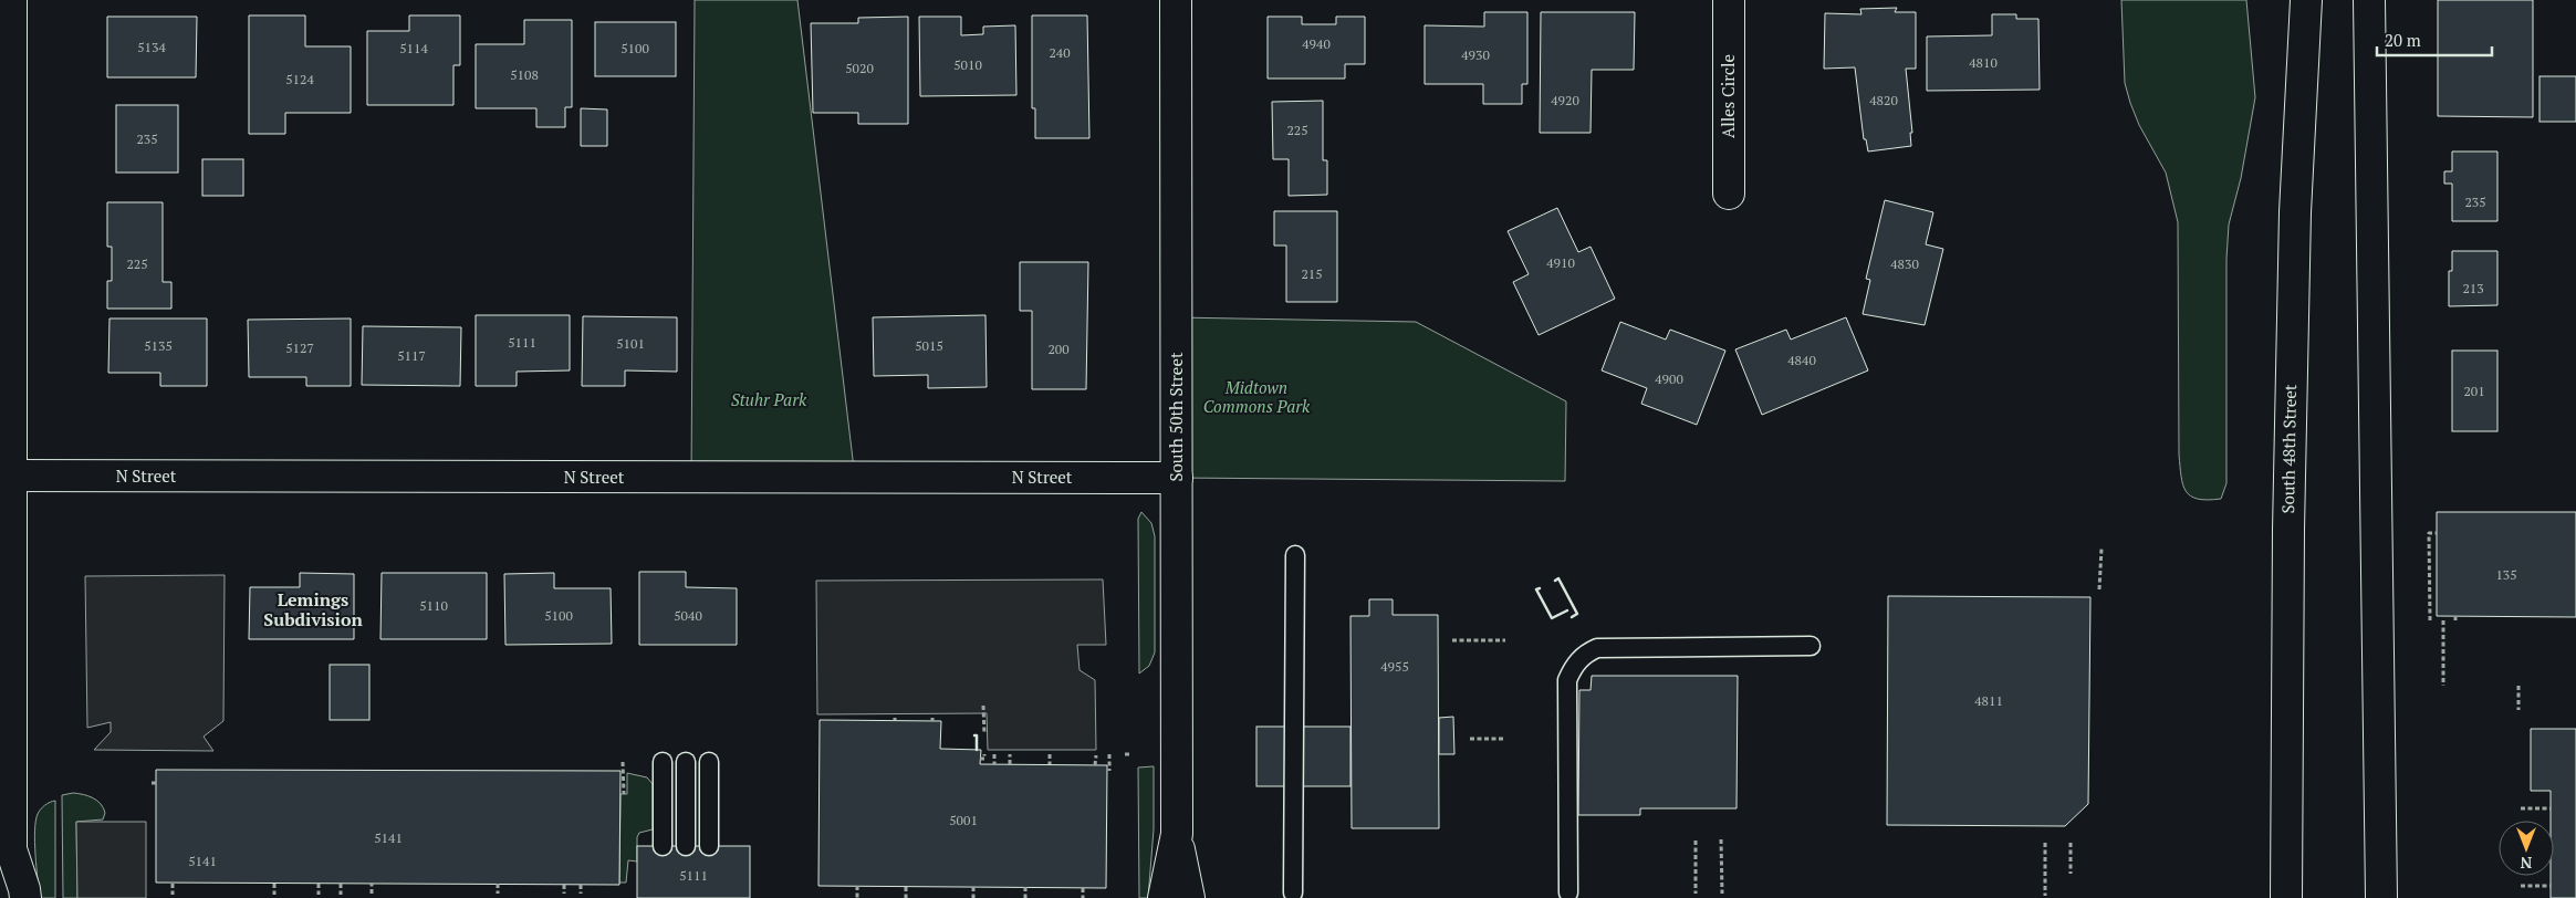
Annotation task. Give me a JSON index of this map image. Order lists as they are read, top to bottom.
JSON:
{
  "streets": {
    "street": [
      "Alles Circle",
      "South 50th Street",
      "South 48th Street",
      "N Street"
    ]
  },
  "crossings": [
    ["South 50th Street", "N Street"]
  ],
  "districts": ["Lemings Subdivision"],
  "parks": ["Midtown Commons Park", "Stuhr Park"],
  "house_numbers": [
    "4940",
    "5134",
    "5114",
    "5100",
    "240",
    "4930",
    "4810",
    "5010",
    "5020",
    "5108",
    "5124",
    "4920",
    "4820",
    "225",
    "235",
    "235",
    "4910",
    "225",
    "4830",
    "215",
    "213",
    "5111",
    "5101",
    "5135",
    "5015",
    "5127",
    "200",
    "5117",
    "4840",
    "4900",
    "201",
    "135",
    "5110",
    "5100",
    "5040",
    "4955",
    "4811",
    "5001",
    "5141",
    "5141",
    "5111"
  ],
  "scale_bar": "20 m",
  "north": "bottom"
}
